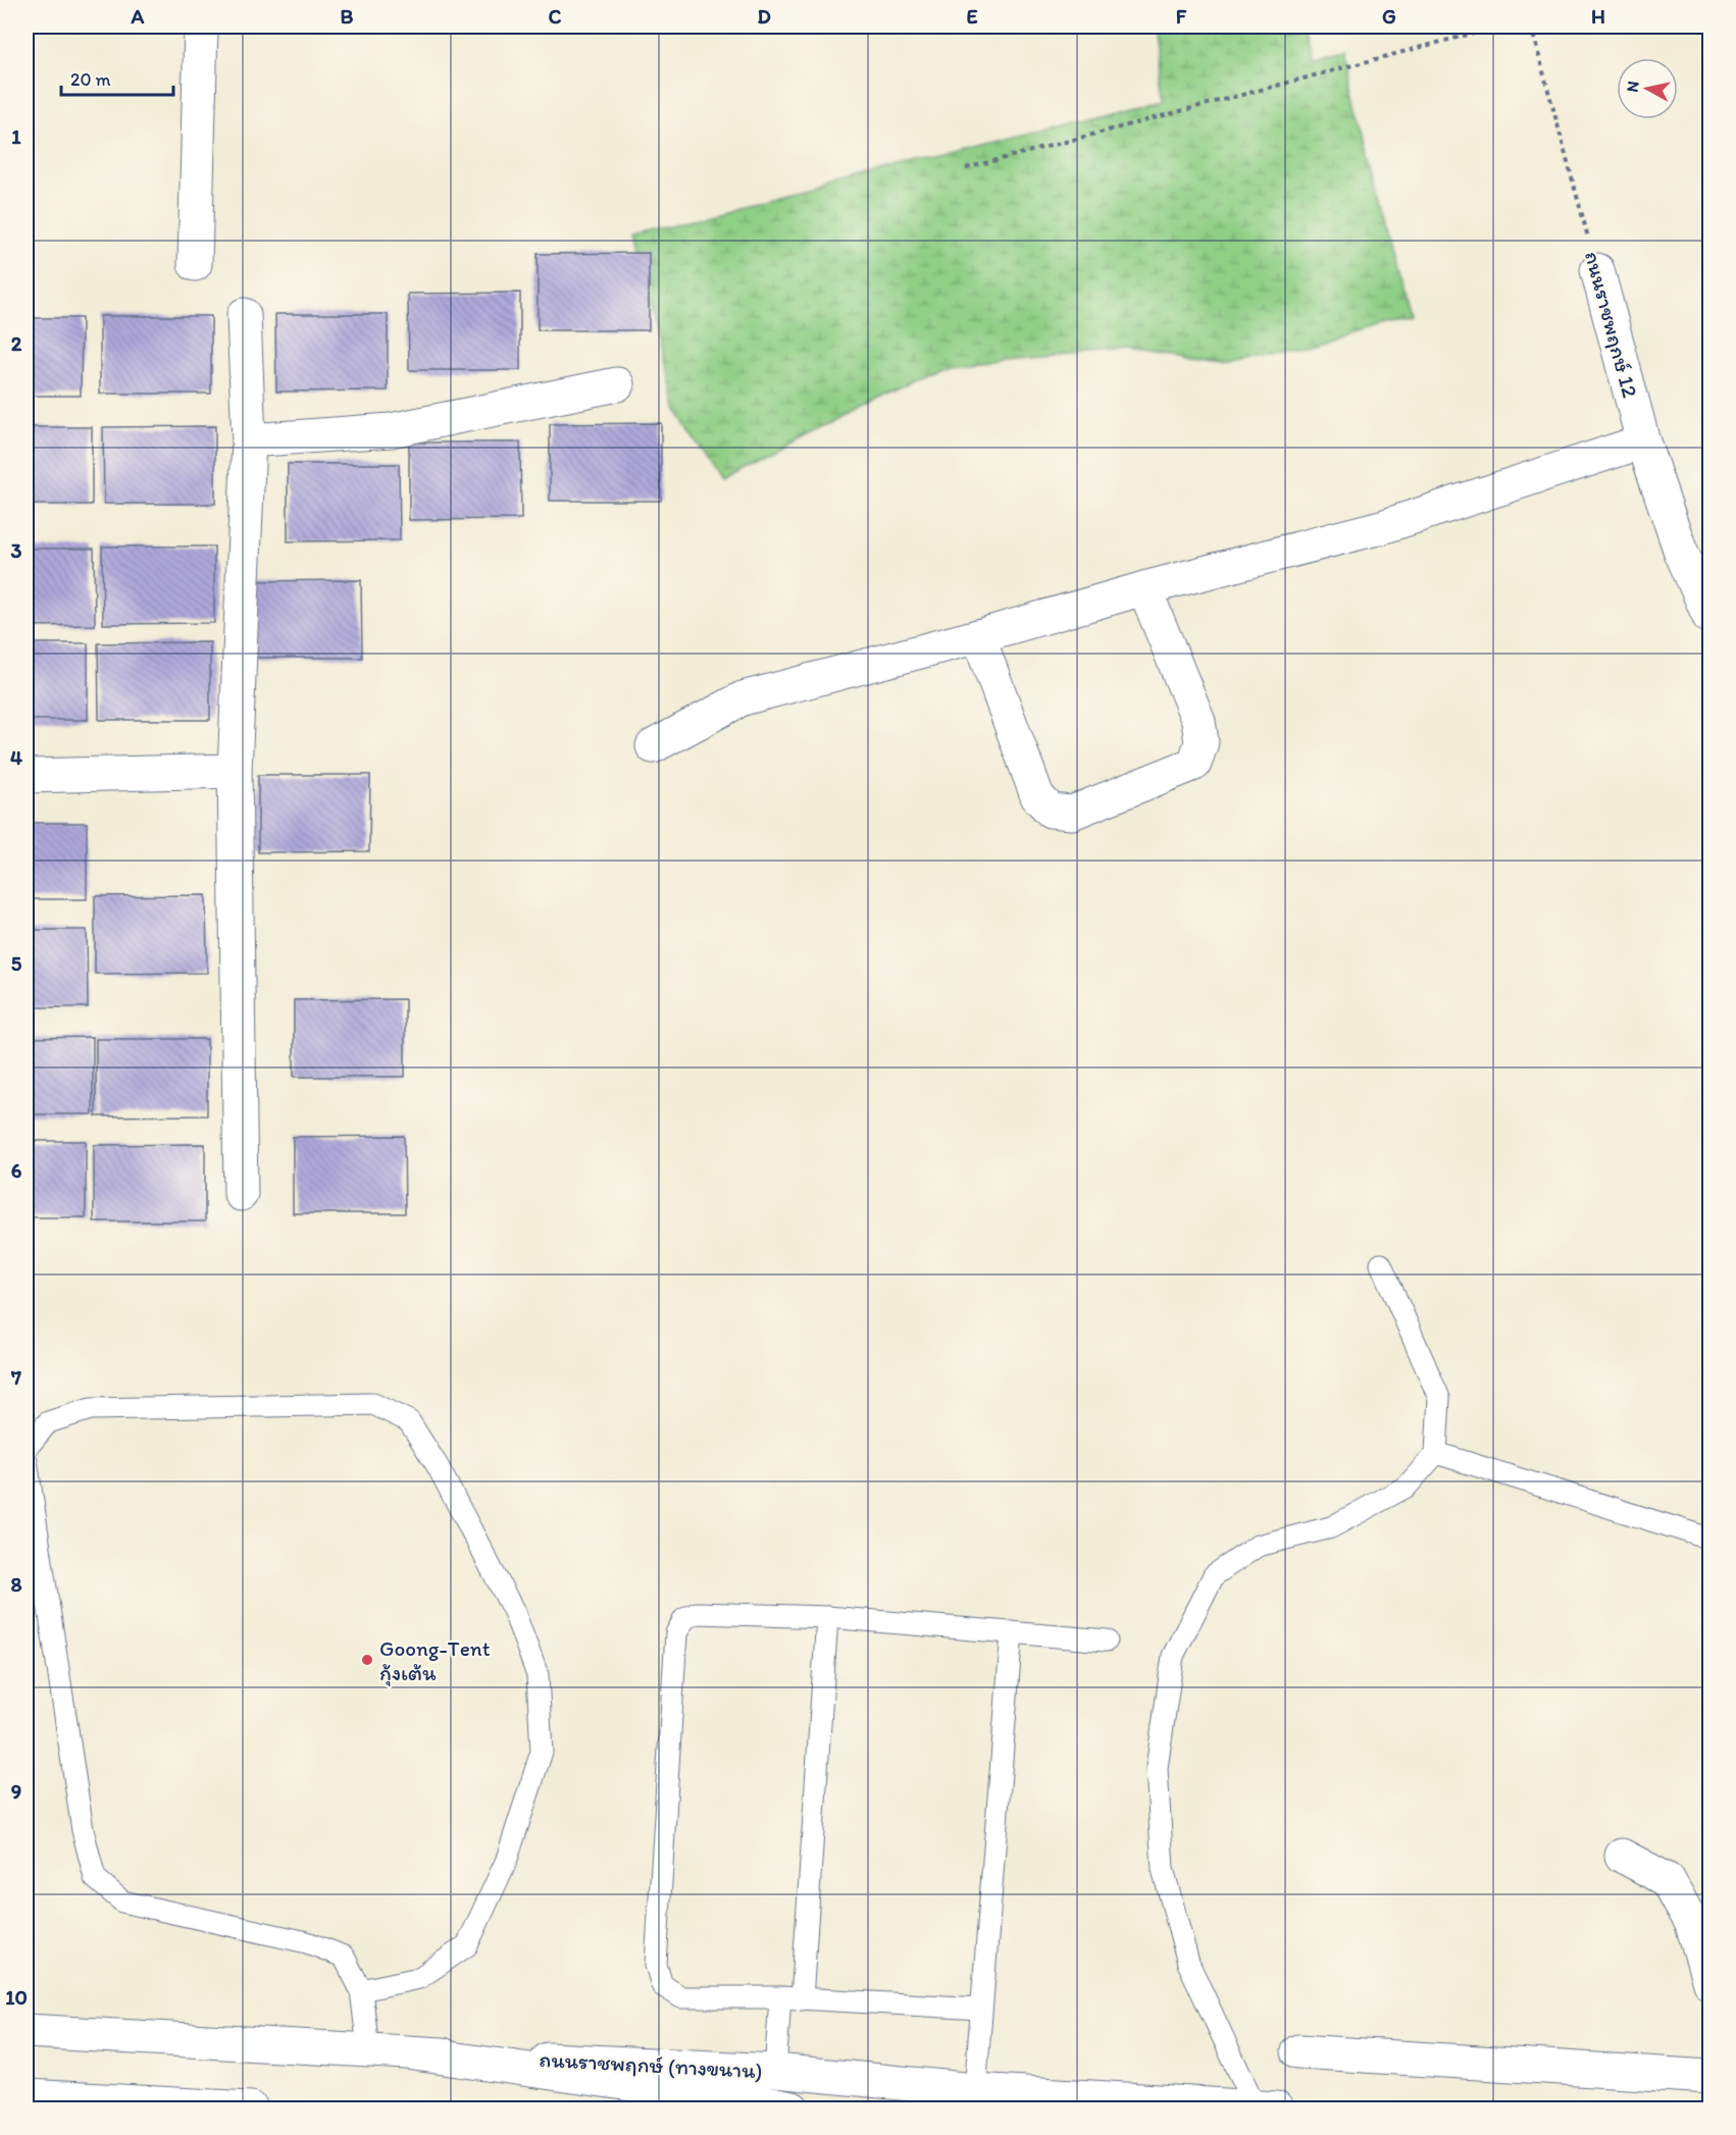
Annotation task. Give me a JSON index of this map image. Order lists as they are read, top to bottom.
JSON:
{
  "streets": {
    "street": ["ถนนราชพฤกษ์ 12", "ถนนราชพฤกษ์ (ทางขนาน)"]
  },
  "places": ["Goong-Tent กุ้งเต้น"],
  "scale_bar": "20 m",
  "north": "left",
  "grid": {
    "columns": [
      "A",
      "B",
      "C",
      "D",
      "E",
      "F",
      "G",
      "H"
    ],
    "rows": [
      "1",
      "2",
      "3",
      "4",
      "5",
      "6",
      "7",
      "8",
      "9",
      "10"
    ]
  }
}
